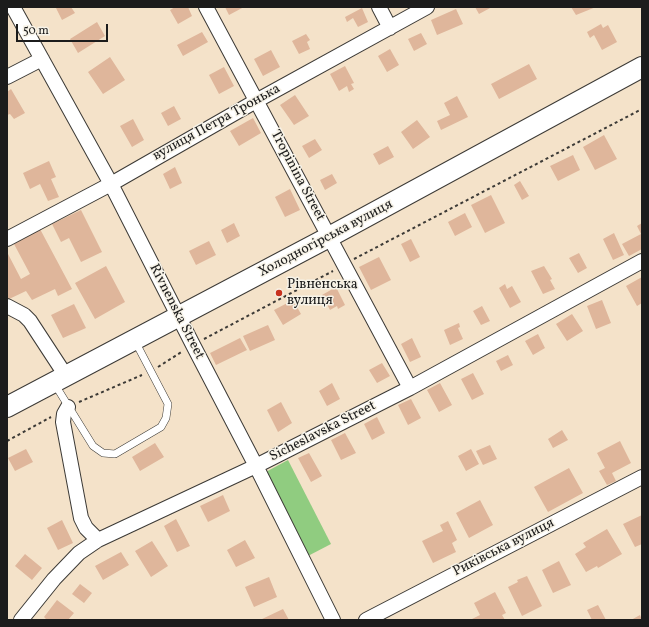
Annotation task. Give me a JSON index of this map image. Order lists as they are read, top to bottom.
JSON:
{
  "streets": {
    "main road": ["Холодногірська вулиця"],
    "street": [
      "вулиця Петра Тронька",
      "Tropinina Street",
      "Rivnenska Street",
      "Sicheslavska Street",
      "Риківська вулиця"
    ]
  },
  "crossings": [
    ["вулиця Петра Тронька", "Tropinina Street"],
    ["вулиця Петра Тронька", "Rivnenska Street"],
    ["Tropinina Street", "Холодногірська вулиця"],
    ["Tropinina Street", "Sicheslavska Street"],
    ["Холодногірська вулиця", "Rivnenska Street"],
    ["Rivnenska Street", "Sicheslavska Street"]
  ],
  "places": ["Рівненська вулиця"],
  "scale_bar": "50 m"
}
